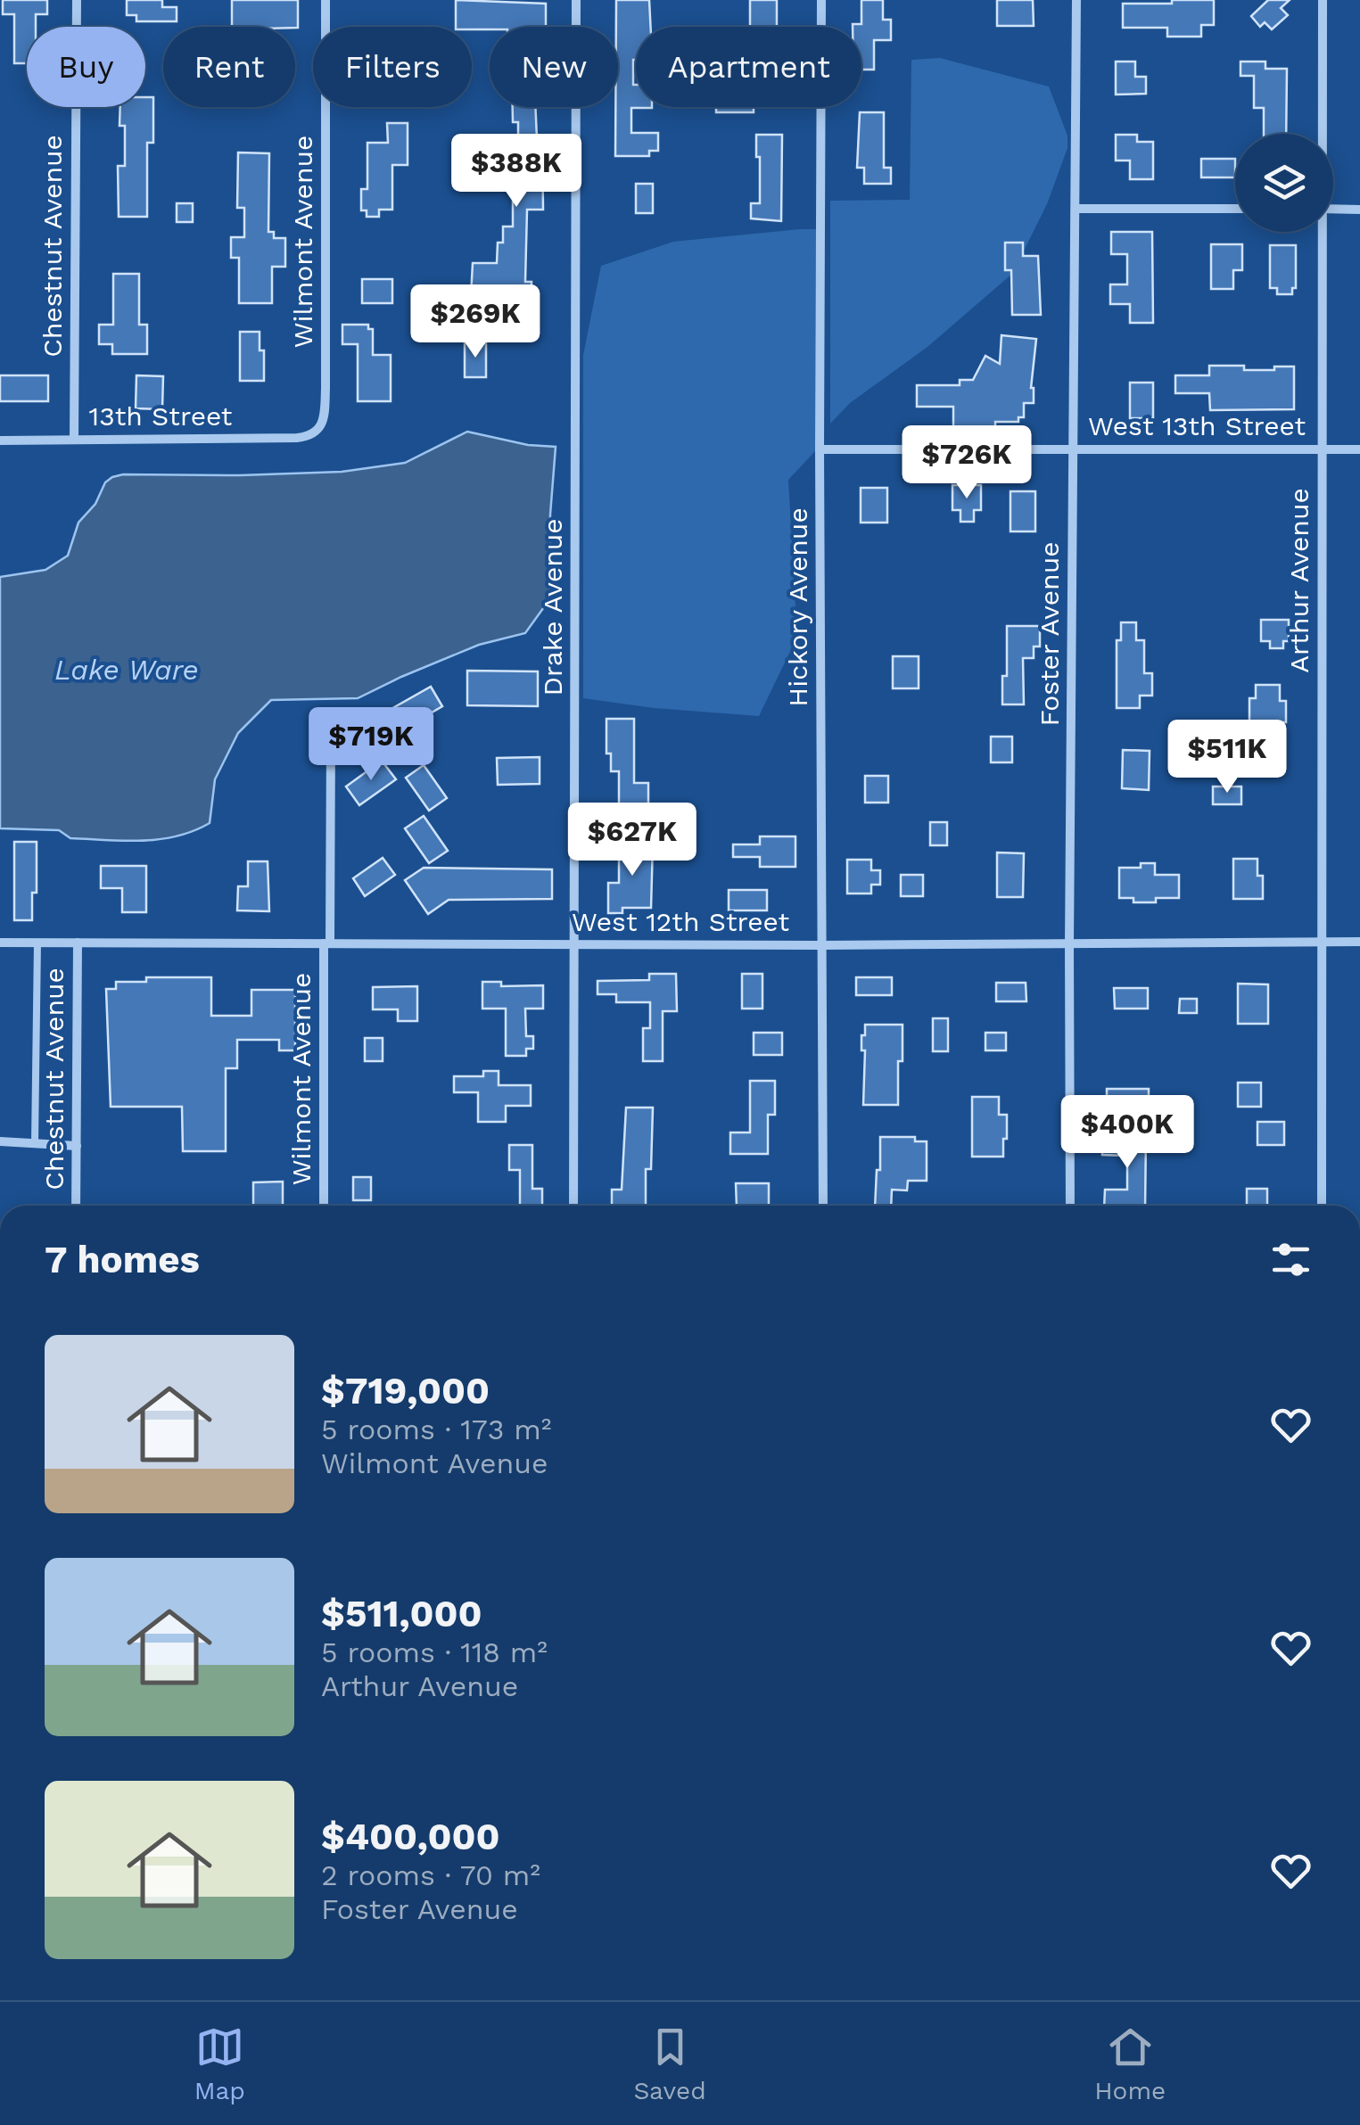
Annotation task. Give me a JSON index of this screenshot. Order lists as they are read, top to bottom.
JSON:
{
  "streets": {
    "street": [
      "Wilmont Avenue",
      "Chestnut Avenue",
      "13th Street",
      "West 13th Street",
      "Arthur Avenue",
      "Drake Avenue",
      "Hickory Avenue",
      "Foster Avenue",
      "West 12th Street"
    ]
  },
  "crossings": [
    ["Wilmont Avenue", "13th Street"],
    ["Wilmont Avenue", "West 12th Street"],
    ["Chestnut Avenue", "13th Street"],
    ["Chestnut Avenue", "West 12th Street"],
    ["West 13th Street", "Arthur Avenue"],
    ["West 13th Street", "Hickory Avenue"],
    ["West 13th Street", "Foster Avenue"],
    ["Arthur Avenue", "West 12th Street"],
    ["Drake Avenue", "West 12th Street"],
    ["Hickory Avenue", "West 12th Street"],
    ["Foster Avenue", "West 12th Street"]
  ],
  "water": ["Lake Ware"],
  "page": {
    "chip": [
      "Buy",
      "Rent",
      "Filters",
      "New",
      "Apartment"
    ],
    "price": [
      "$388K",
      "$269K",
      "$726K",
      "$719K",
      "$511K",
      "$627K",
      "$400K"
    ],
    "heading": "7 homes",
    "list": [
      {
        "name": "$719,000",
        "note": "5 rooms · 173 m² · Wilmont Avenue"
      },
      {
        "name": "$511,000",
        "note": "5 rooms · 118 m² · Arthur Avenue"
      },
      {
        "name": "$400,000",
        "note": "2 rooms · 70 m² · Foster Avenue"
      }
    ],
    "tabs": ["Map", "Saved", "Home"]
  }
}
